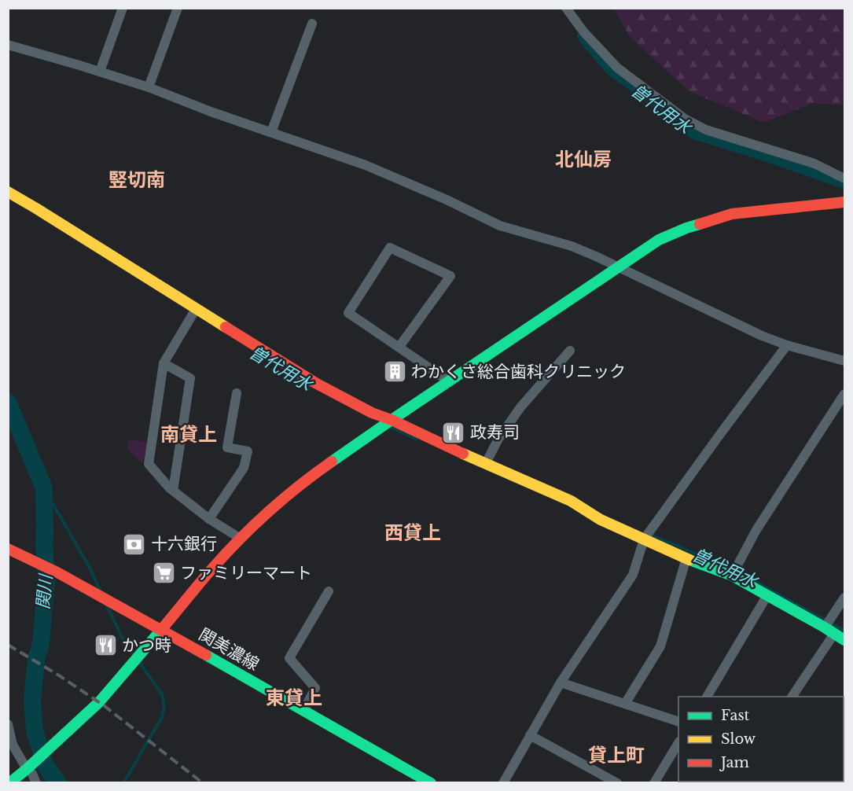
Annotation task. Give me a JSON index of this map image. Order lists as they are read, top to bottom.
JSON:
{
  "streets": {
    "street": ["関美濃線"]
  },
  "districts": [
    "北仙房",
    "竪切南",
    "南貸上",
    "西貸上",
    "東貸上",
    "貸上町"
  ],
  "water": ["曽代用水", "関川"],
  "places": {
    "building": ["わかくさ総合歯科クリニック"],
    "restaurant": ["政寿司", "かつ時"],
    "bank": ["十六銀行"],
    "supermarket": ["ファミリーマート"]
  },
  "legend": ["Fast", "Slow", "Jam"]
}
